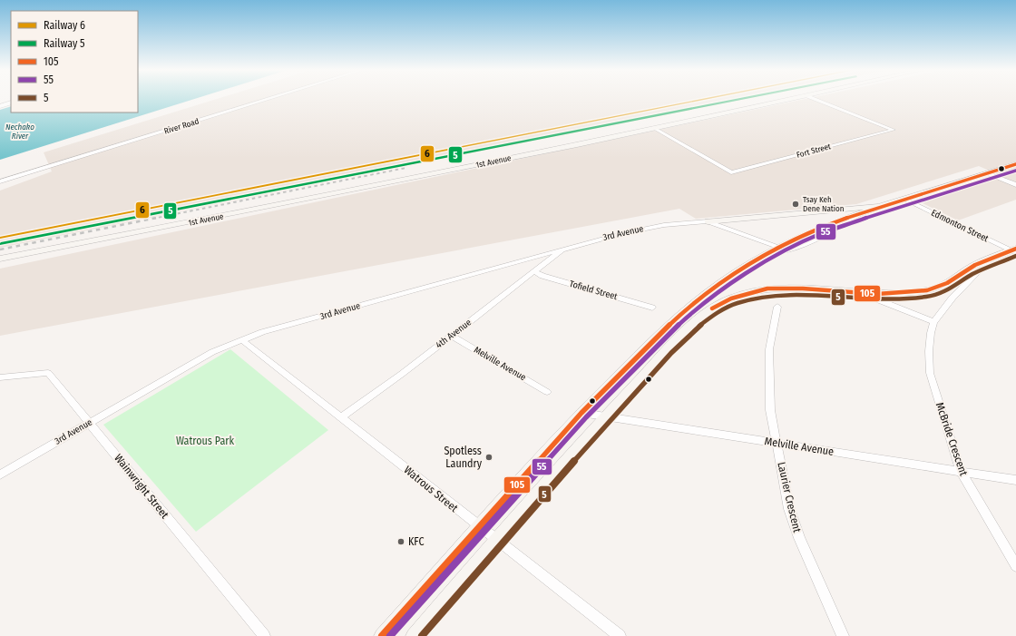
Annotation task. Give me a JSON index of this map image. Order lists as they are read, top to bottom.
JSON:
{
  "streets": {
    "main road": ["1st Avenue"],
    "street": [
      "River Road",
      "Fort Street",
      "Edmonton Street",
      "3rd Avenue",
      "Tofield Street",
      "4th Avenue",
      "Melville Avenue",
      "McBride Crescent",
      "Wainwright Street",
      "Watrous Street",
      "Laurier Crescent"
    ]
  },
  "crossings": [
    ["Fort Street", "1st Avenue"],
    ["3rd Avenue", "4th Avenue"],
    ["3rd Avenue", "Wainwright Street"],
    ["3rd Avenue", "Watrous Street"],
    ["Tofield Street", "4th Avenue"],
    ["4th Avenue", "Melville Avenue"],
    ["4th Avenue", "Watrous Street"],
    ["Melville Avenue", "McBride Crescent"],
    ["Melville Avenue", "Laurier Crescent"]
  ],
  "water": ["Nechako River"],
  "parks": ["Watrous Park"],
  "places": ["Tsay Keh Dene Nation", "Spotless Laundry", "KFC"],
  "lines": [
    "rail line 6",
    "rail line 5",
    "transit line 105",
    "transit line 55",
    "transit line 5"
  ],
  "legend": [
    "Railway 6",
    "Railway 5",
    "105",
    "55",
    "5"
  ]
}
